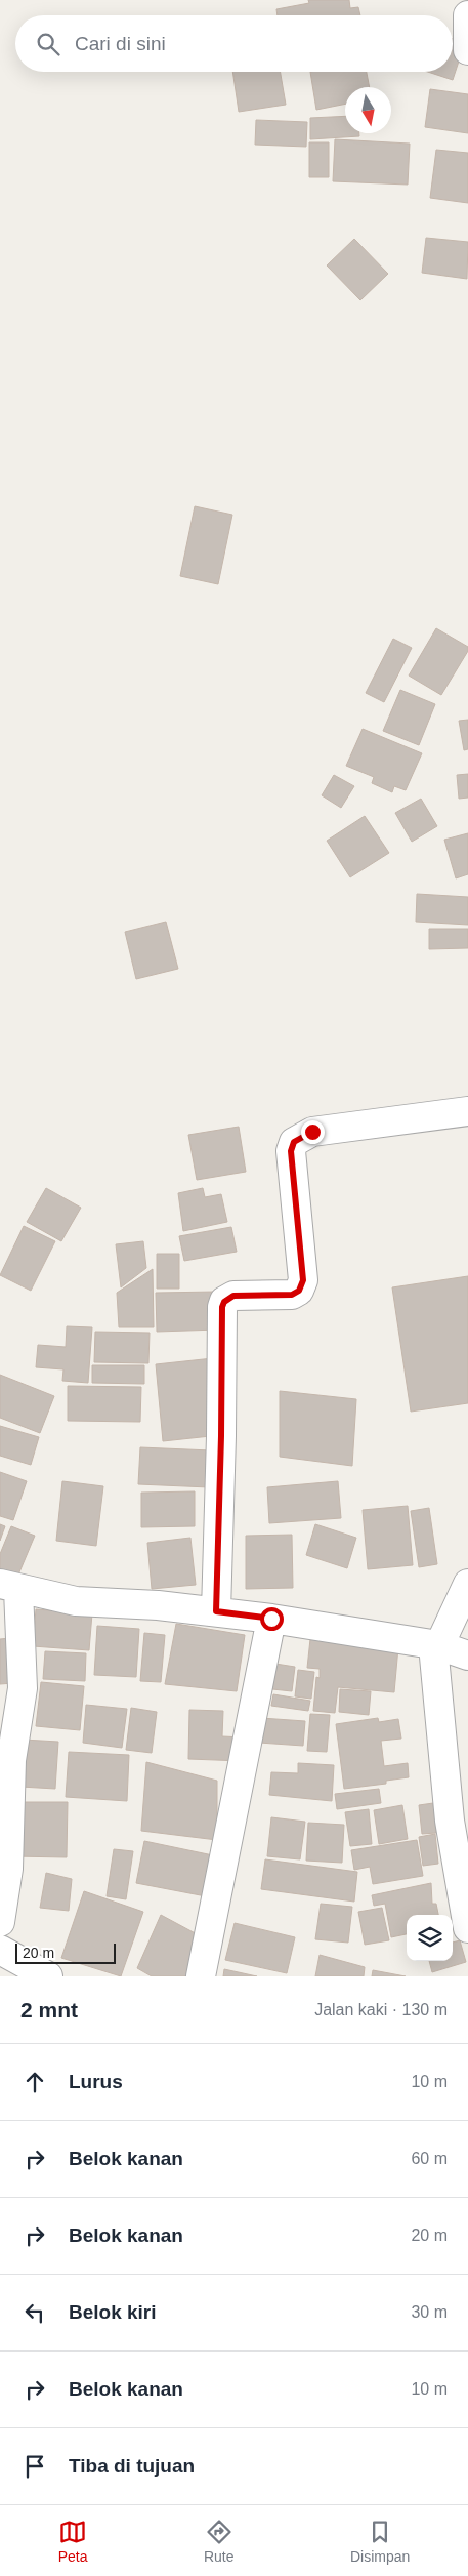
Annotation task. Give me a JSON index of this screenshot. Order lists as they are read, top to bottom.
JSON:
{
  "scale_bar": "20 m",
  "north": "bottom",
  "page": {
    "search": "Cari di sini",
    "scale": "20 m",
    "heading": ["2 mnt", "Jalan kaki · 130 m"],
    "list": [
      ["Lurus", "10 m"],
      ["Belok kanan", "60 m"],
      ["Belok kanan", "20 m"],
      ["Belok kiri", "30 m"],
      ["Belok kanan", "10 m"],
      "Tiba di tujuan"
    ],
    "nav": ["Peta", "Rute", "Disimpan"]
  }
}
